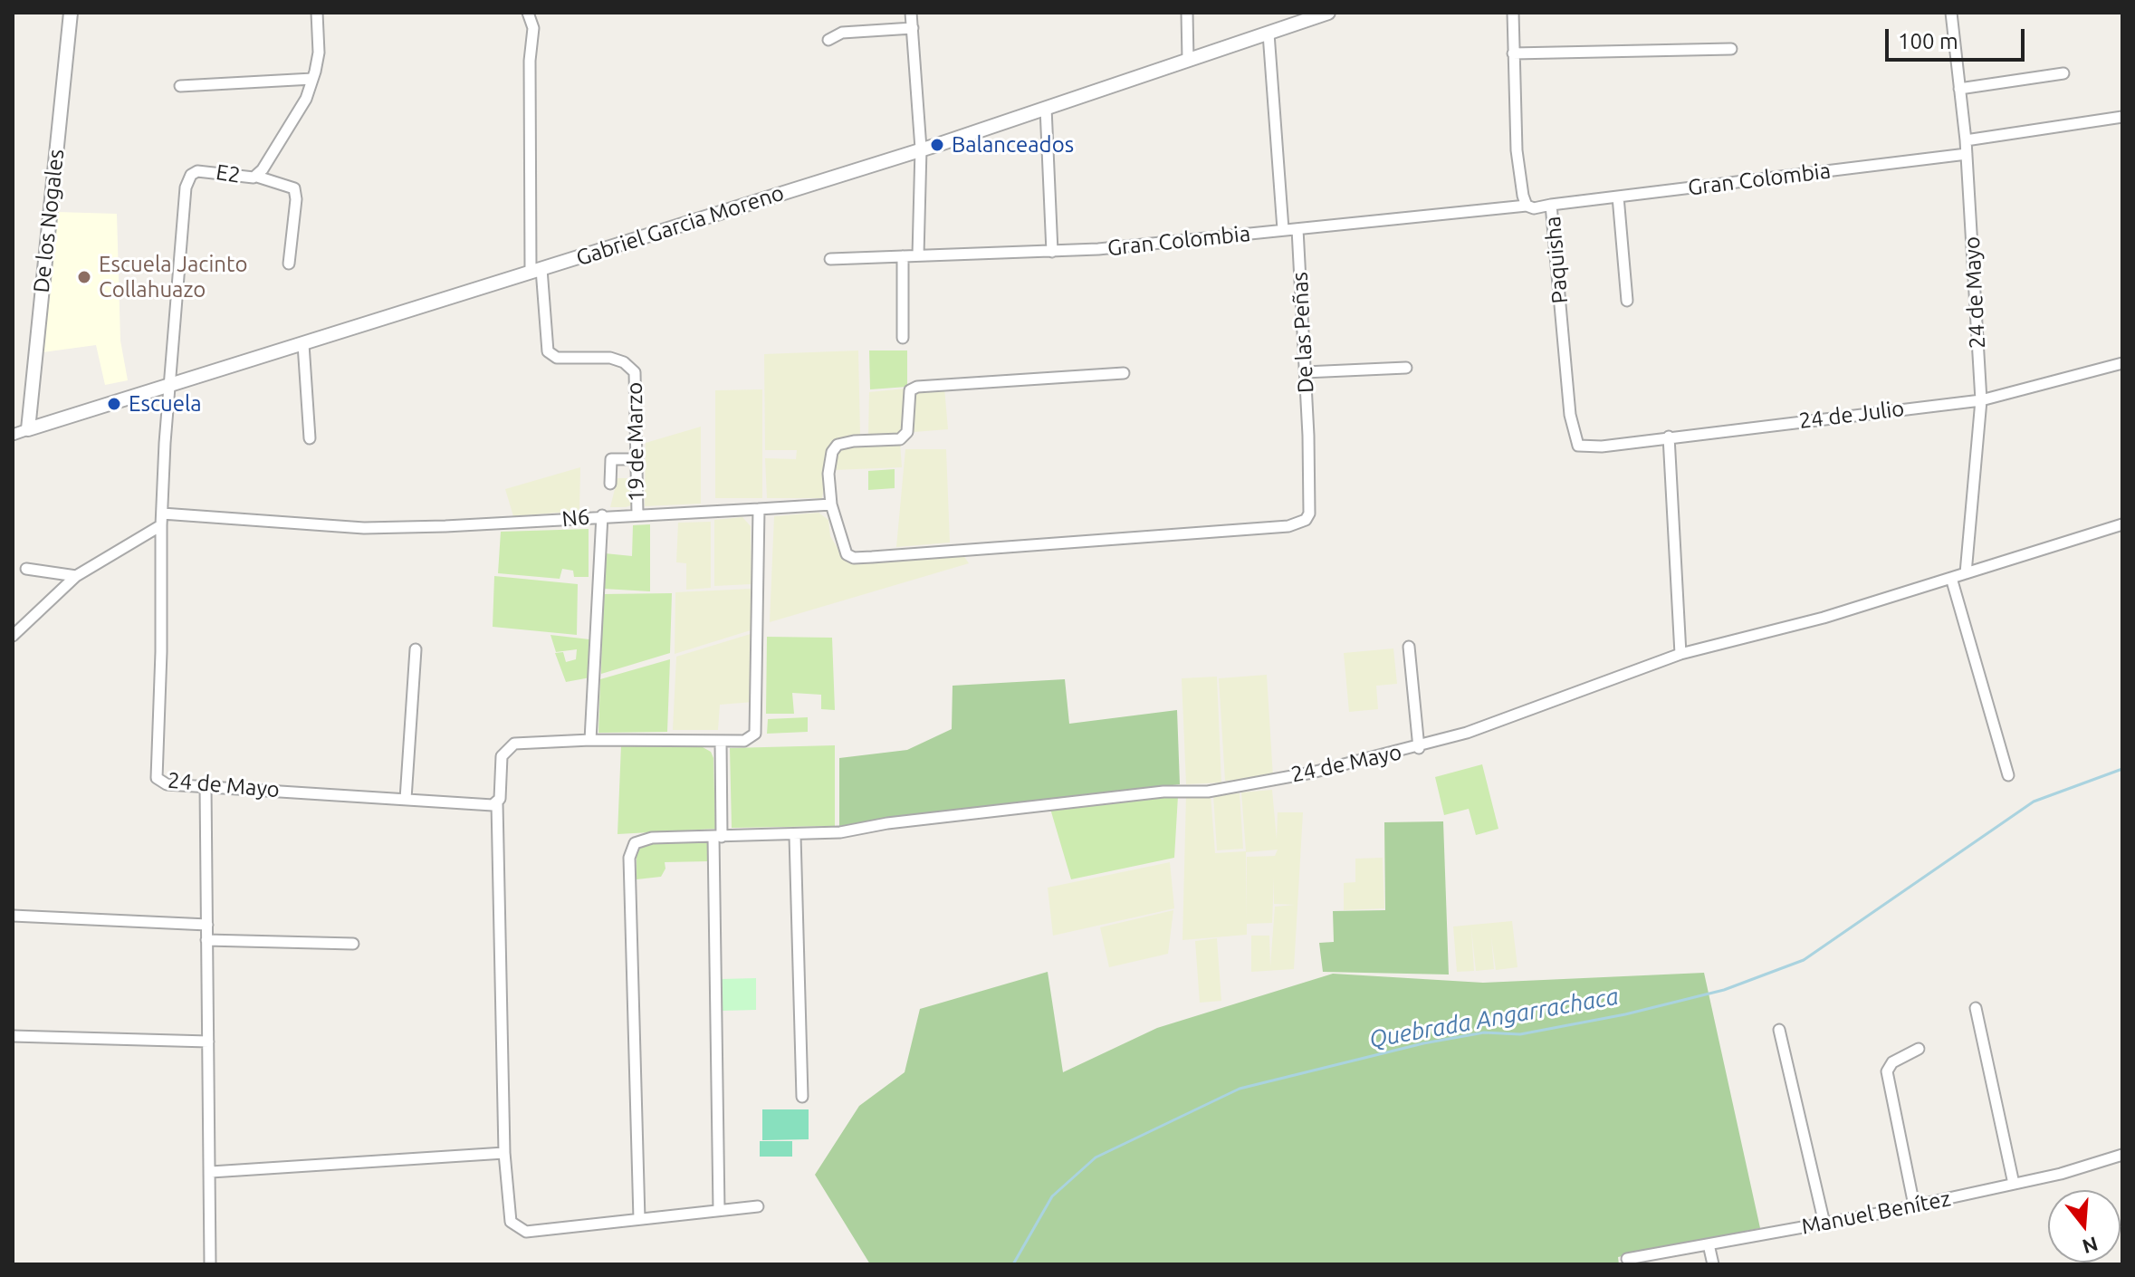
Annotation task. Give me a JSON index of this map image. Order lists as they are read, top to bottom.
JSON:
{
  "streets": {
    "street": [
      "E2",
      "Gran Colombia",
      "De los Nogales",
      "Gabriel Garcia Moreno",
      "Paquisha",
      "24 de Mayo",
      "De las Peñas",
      "24 de Julio",
      "19 de Marzo",
      "N6",
      "Manuel Benítez"
    ]
  },
  "crossings": [
    ["E2", "Gabriel Garcia Moreno"],
    ["E2", "24 de Mayo"],
    ["Gran Colombia", "Paquisha"],
    ["Gran Colombia", "24 de Mayo"],
    ["Gran Colombia", "De las Peñas"],
    ["De los Nogales", "Gabriel Garcia Moreno"],
    ["Gabriel Garcia Moreno", "24 de Mayo"],
    ["Gabriel Garcia Moreno", "19 de Marzo"],
    ["Paquisha", "24 de Julio"],
    ["24 de Mayo", "24 de Julio"],
    ["24 de Mayo", "N6"],
    ["De las Peñas", "N6"],
    ["19 de Marzo", "N6"]
  ],
  "water": ["Quebrada Angarrachaca"],
  "places": ["Balanceados", "Escuela Jacinto Collahuazo", "Escuela"],
  "scale_bar": "100 m",
  "north": "bottom"
}
